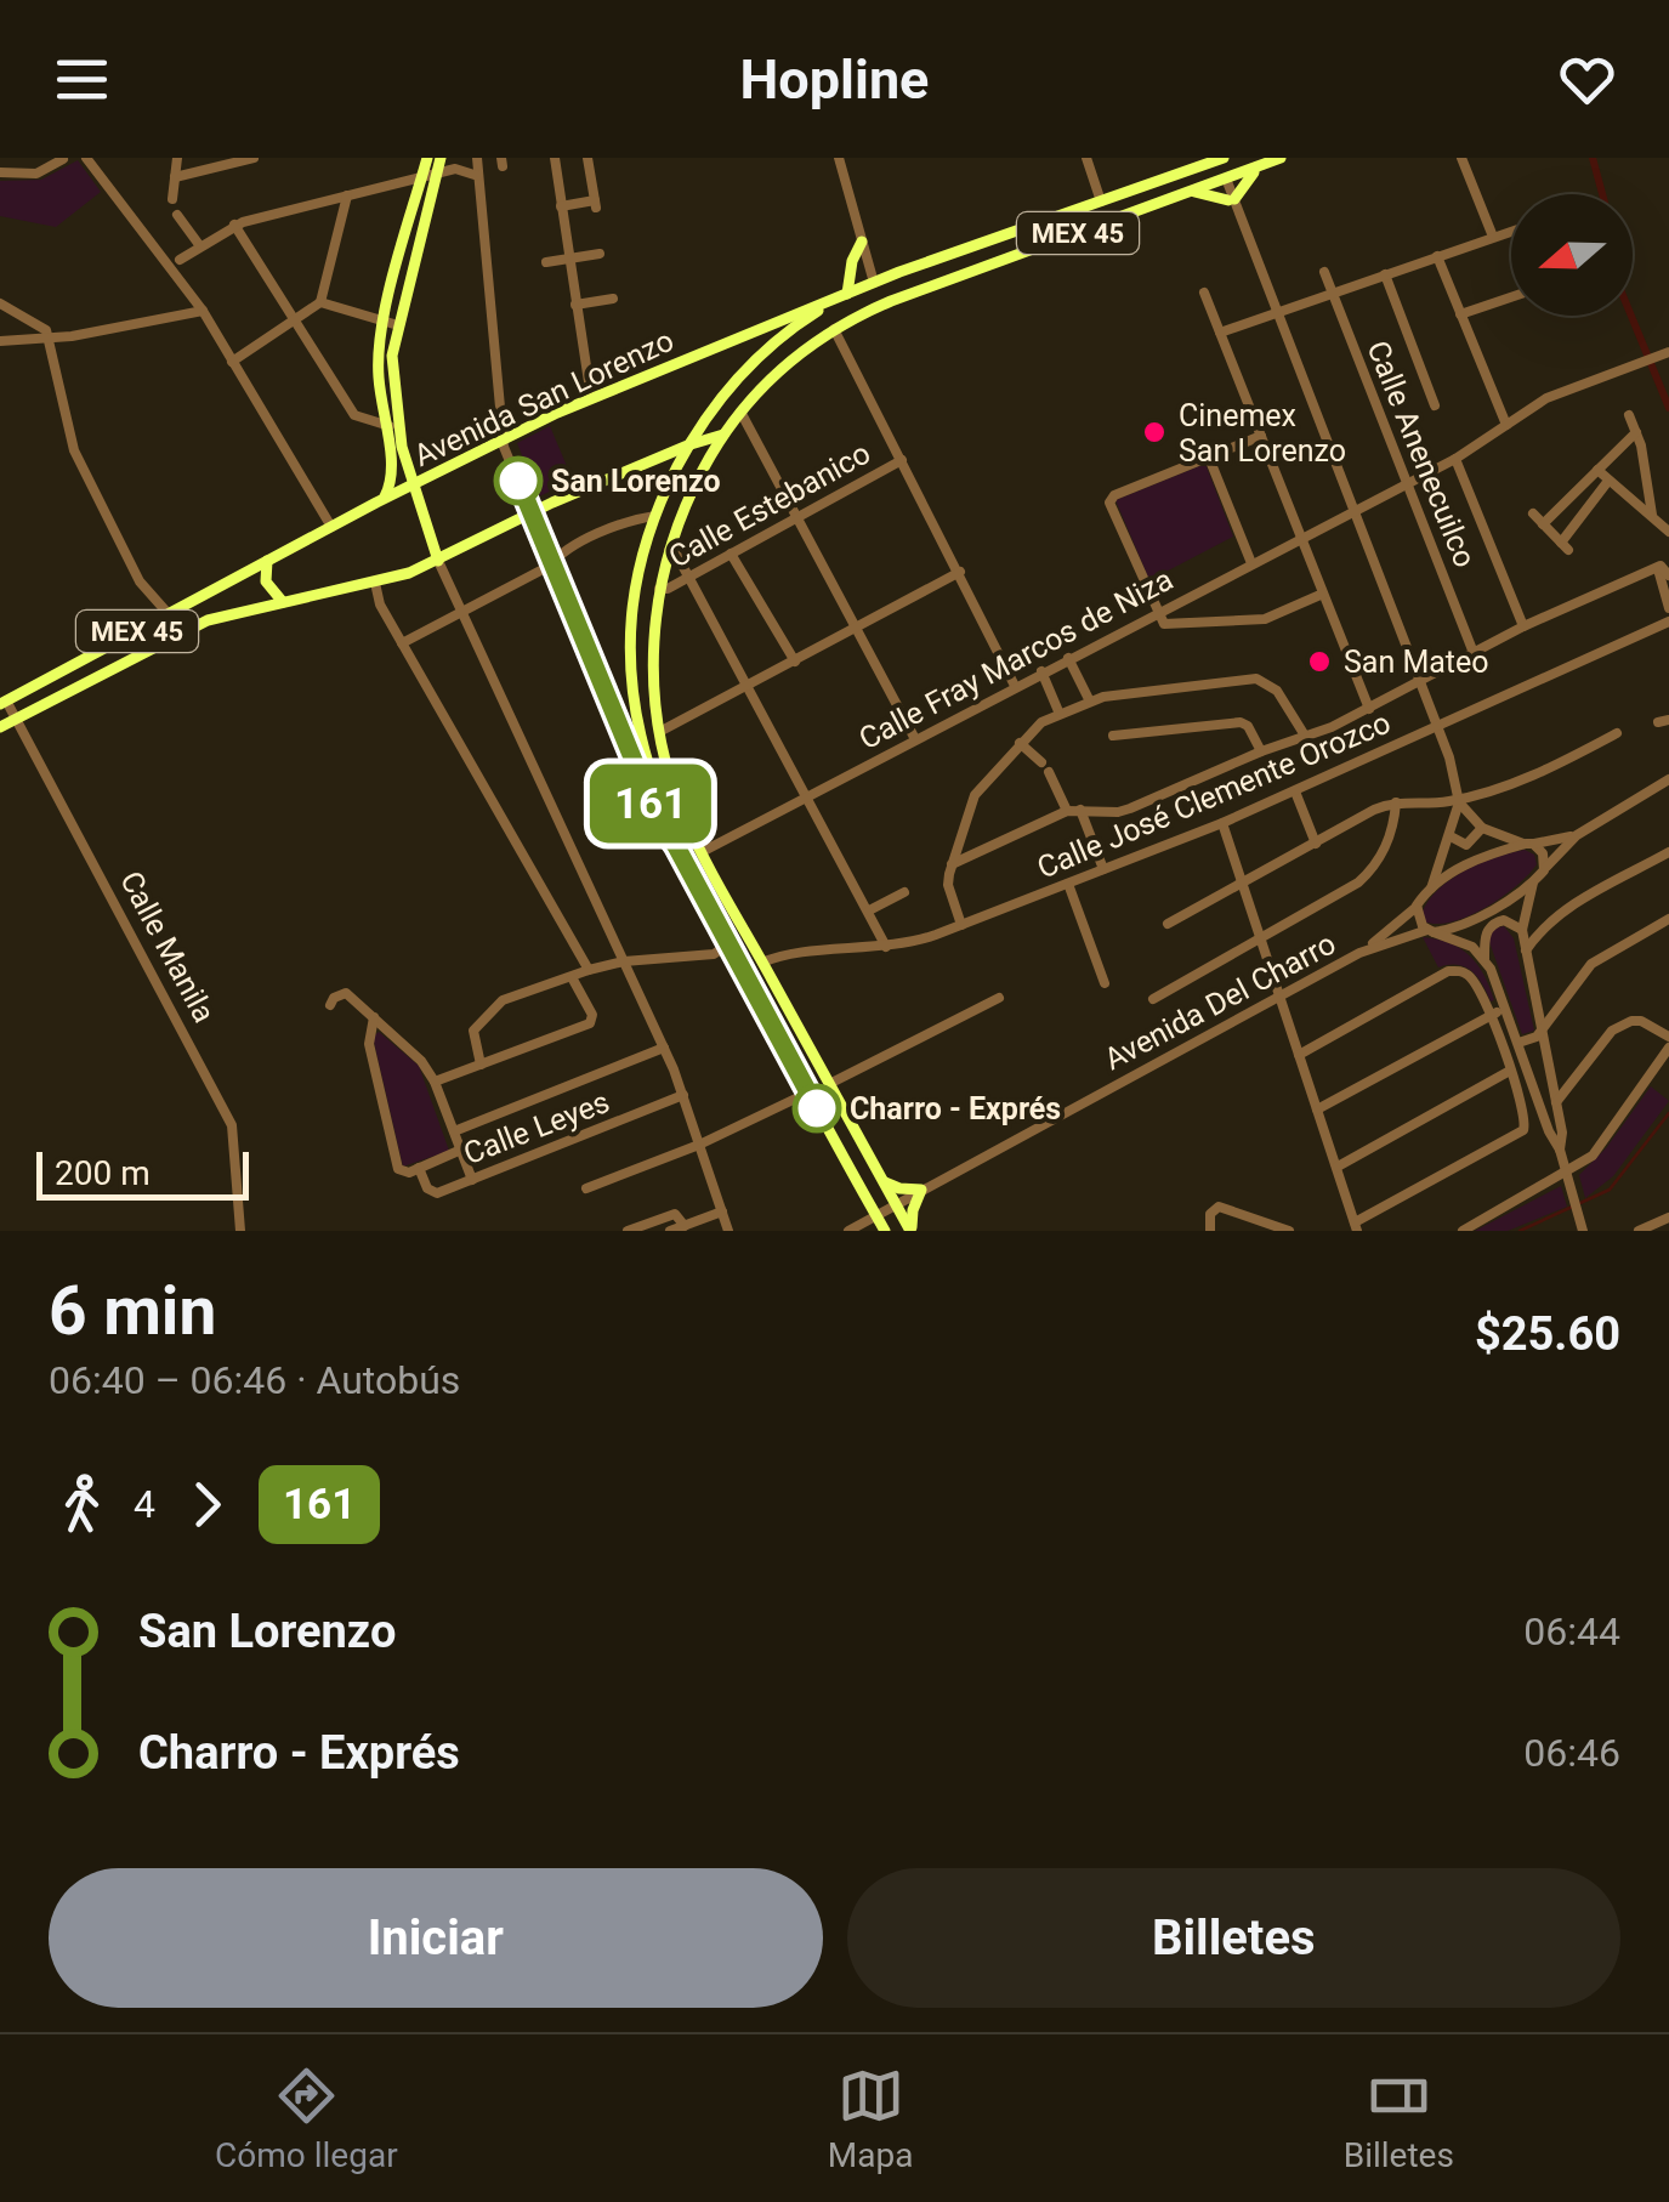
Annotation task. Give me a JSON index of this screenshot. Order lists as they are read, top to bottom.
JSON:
{
  "streets": {
    "main road": ["MEX 45", "Avenida San Lorenzo"],
    "street": [
      "Calle Anenecuilco",
      "Calle Estebanico",
      "Calle Fray Marcos de Niza",
      "Calle José Clemente Orozco",
      "Calle Manila",
      "Avenida Del Charro",
      "Calle Leyes"
    ]
  },
  "crossings": [
    ["MEX 45", "Avenida San Lorenzo"],
    ["MEX 45", "Calle Estebanico"],
    ["MEX 45", "Calle Fray Marcos de Niza"],
    ["MEX 45", "Calle José Clemente Orozco"],
    ["MEX 45", "Calle Manila"],
    ["MEX 45", "Avenida Del Charro"],
    ["Calle Anenecuilco", "Calle Fray Marcos de Niza"]
  ],
  "places": [
    "Cinemex San Lorenzo",
    "San Lorenzo",
    "San Mateo",
    "Charro - Exprés"
  ],
  "lines": ["bus line 161"],
  "scale_bar": "200 m",
  "north": "left",
  "page": {
    "header": "Hopline",
    "on_map": "161",
    "scale": "200 m",
    "heading": ["6 min", "06:40 – 06:46 · Autobús", "$25.60"],
    "legs": ["4", "161"],
    "list": [
      {
        "name": "San Lorenzo",
        "value": "06:44"
      },
      {
        "name": "Charro - Exprés",
        "value": "06:46"
      }
    ],
    "buttons": ["Iniciar", "Billetes"],
    "tabs": ["Cómo llegar", "Mapa", "Billetes"]
  }
}
